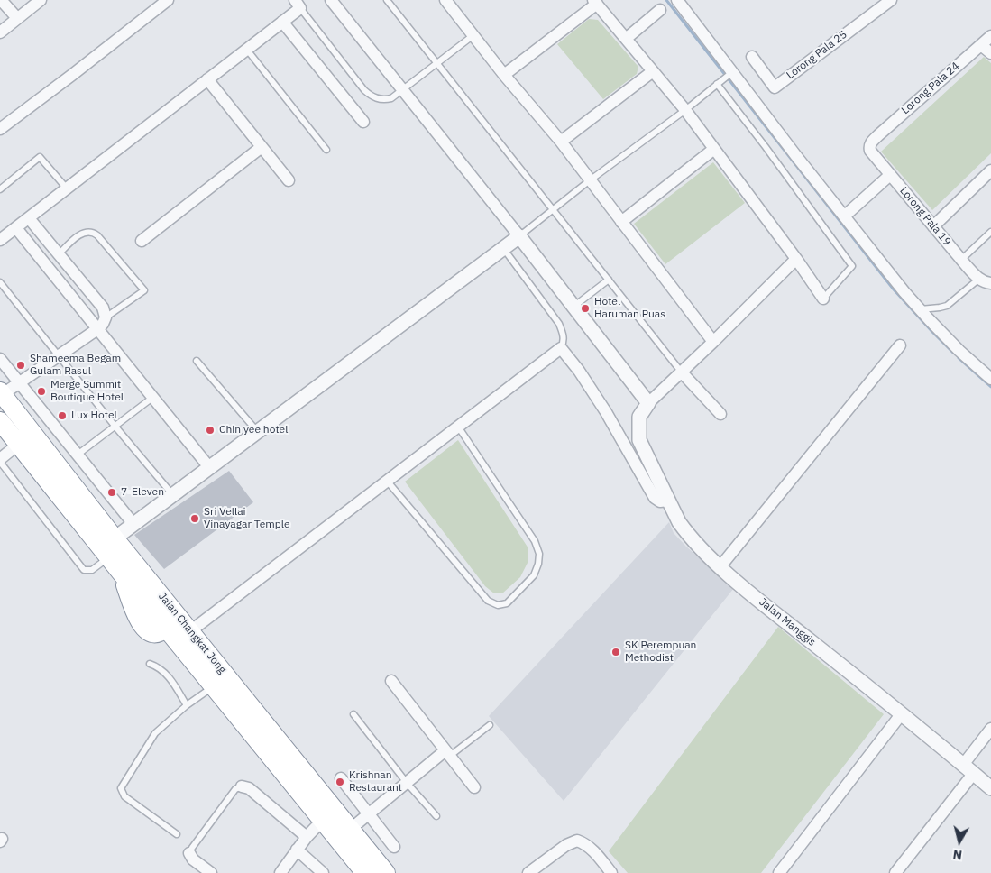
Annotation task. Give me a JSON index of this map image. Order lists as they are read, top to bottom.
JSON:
{
  "streets": {
    "highway": ["Jalan Changkat Jong"],
    "street": [
      "Lorong Pala 25",
      "Lorong Pala 24",
      "Lorong Pala 19",
      "Jalan Manggis"
    ]
  },
  "crossings": [
    ["Lorong Pala 24", "Lorong Pala 19"]
  ],
  "places": [
    "Hotel Haruman Puas",
    "Shameema Begam Gulam Rasul",
    "Merge Summit Boutique Hotel",
    "Lux Hotel",
    "Chin yee hotel",
    "7-Eleven",
    "Sri Vellai Vinayagar Temple",
    "SK Perempuan Methodist",
    "Krishnan Restaurant"
  ],
  "north": "bottom"
}
